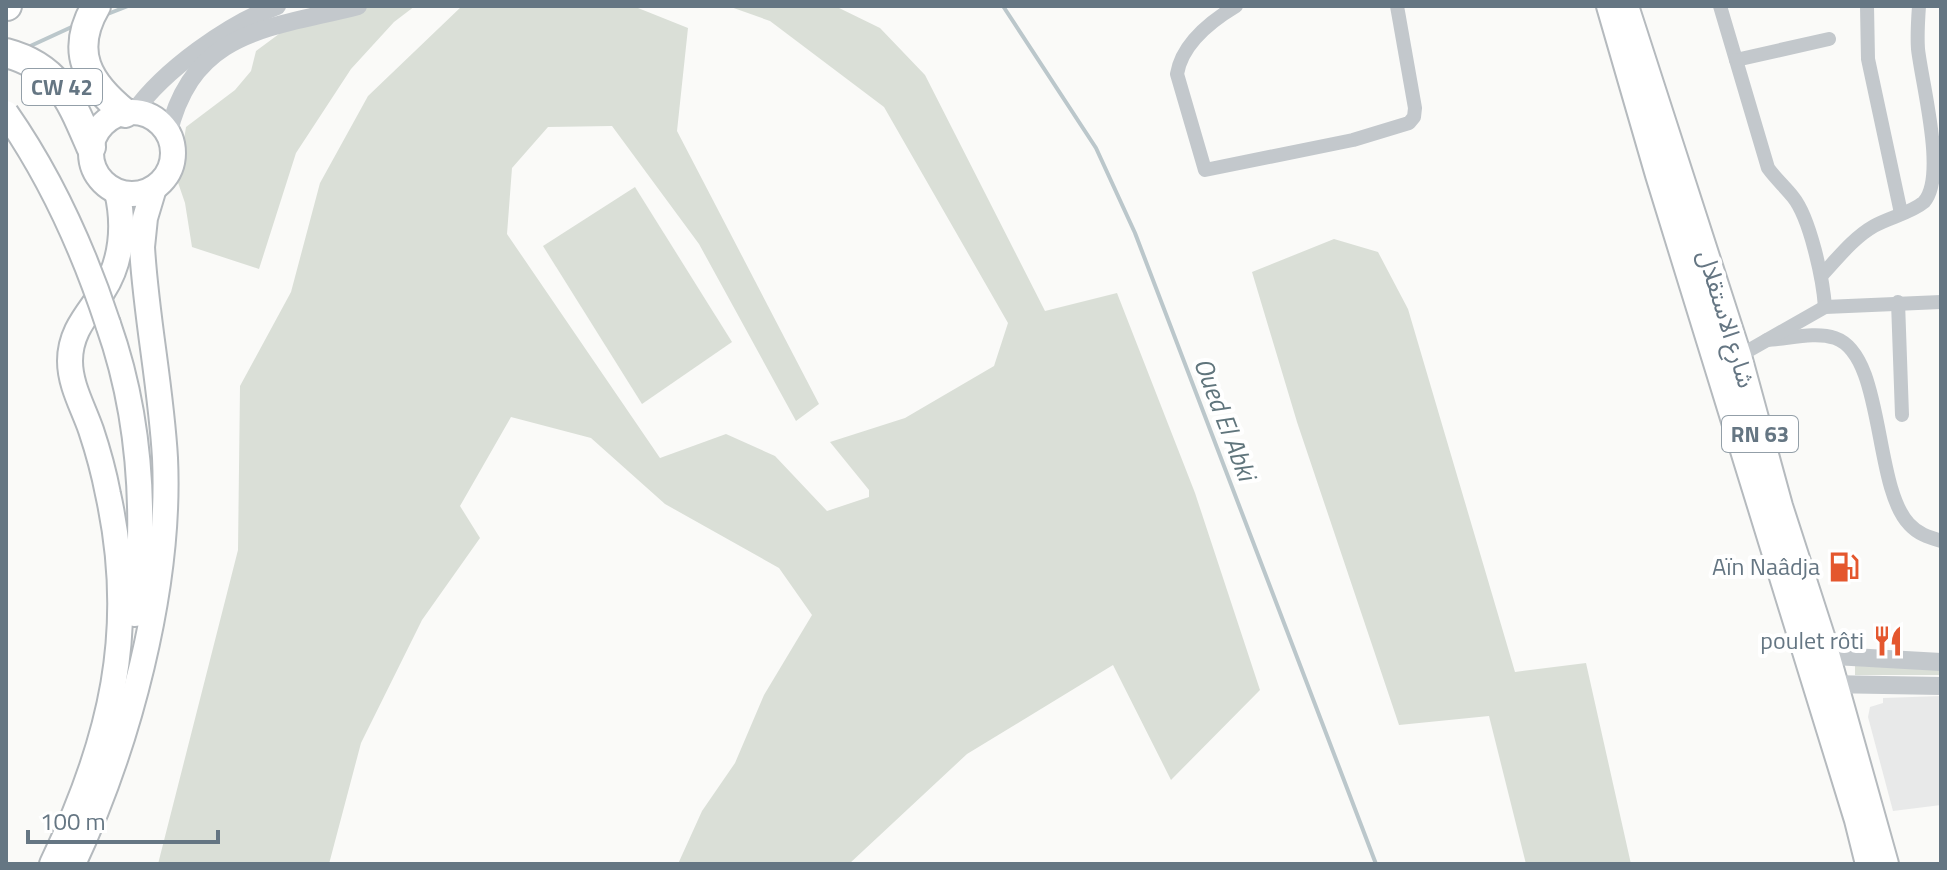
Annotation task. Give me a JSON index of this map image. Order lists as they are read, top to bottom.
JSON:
{
  "streets": {
    "highway": ["CW 42"],
    "main road": ["شارع الاستقلال", "RN 63"]
  },
  "crossings": [
    ["شارع الاستقلال", "RN 63"]
  ],
  "water": ["Oued El Abki"],
  "places": {
    "fuel station": ["Aïn Naâdja"],
    "restaurant": ["poulet rôti"]
  },
  "scale_bar": "100 m"
}
